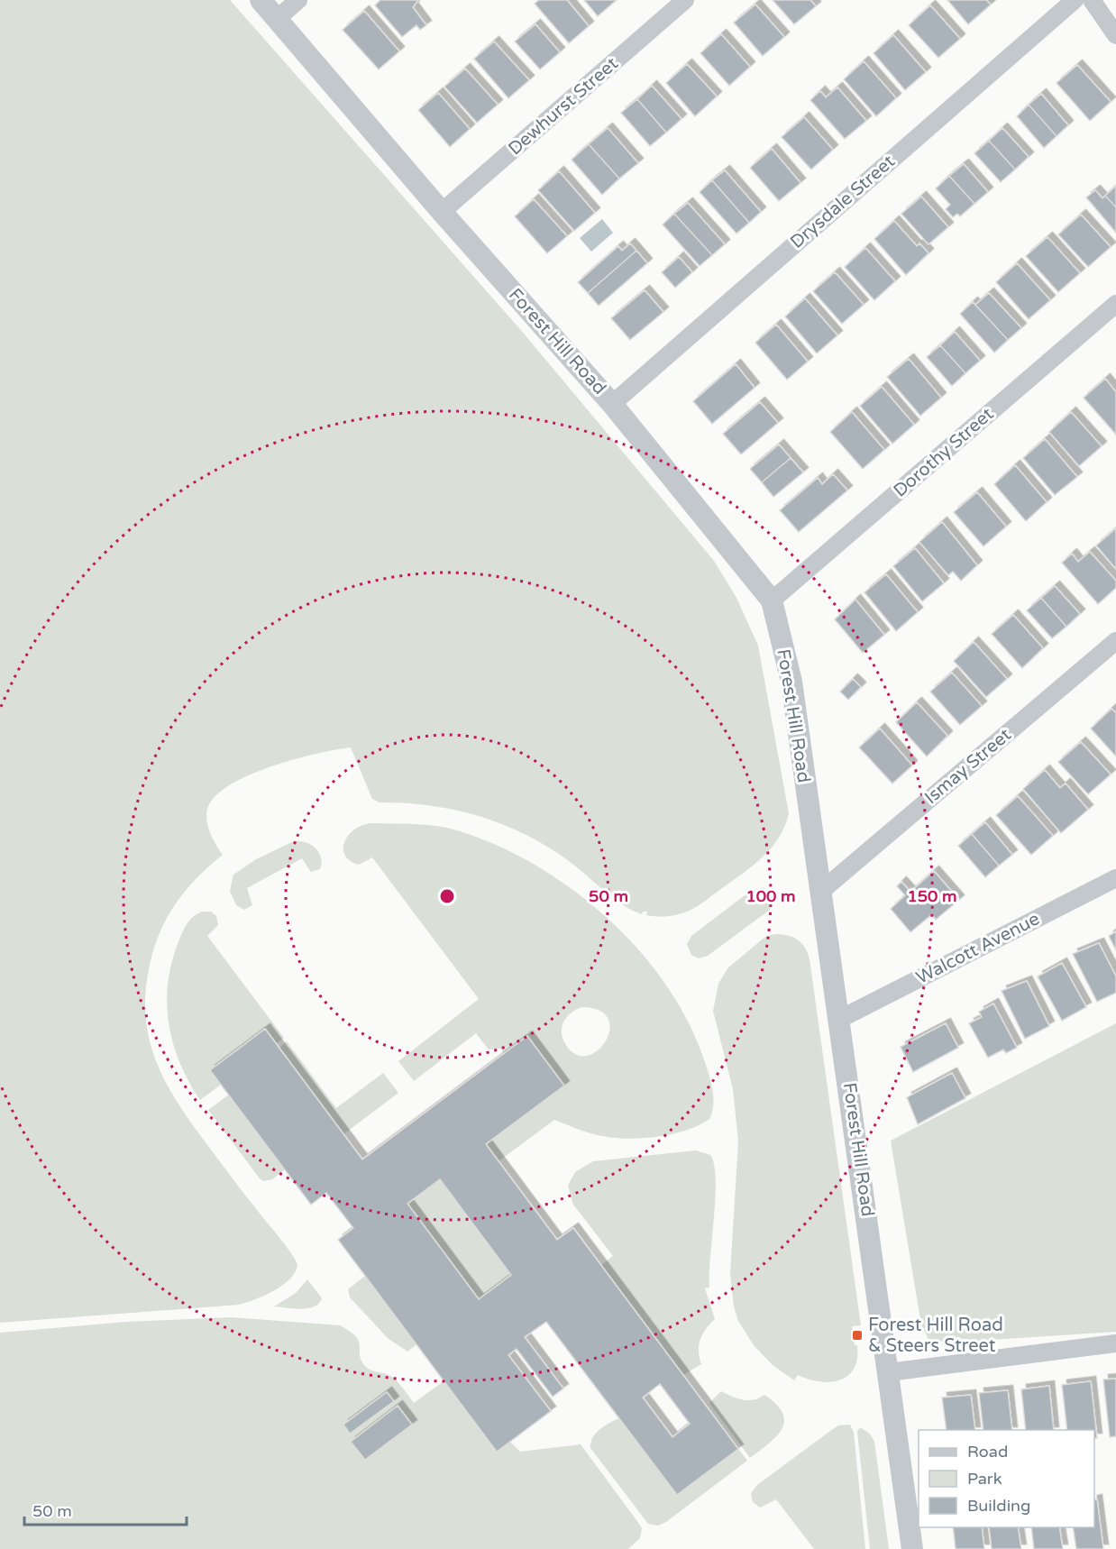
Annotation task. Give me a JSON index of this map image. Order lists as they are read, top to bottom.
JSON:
{
  "streets": {
    "street": [
      "Dewhurst Street",
      "Drysdale Street",
      "Forest Hill Road",
      "Dorothy Street",
      "Ismay Street",
      "Walcott Avenue"
    ]
  },
  "crossings": [
    ["Dewhurst Street", "Forest Hill Road"],
    ["Drysdale Street", "Forest Hill Road"],
    ["Forest Hill Road", "Dorothy Street"],
    ["Forest Hill Road", "Ismay Street"],
    ["Forest Hill Road", "Walcott Avenue"]
  ],
  "places": {
    "transit": ["Forest Hill Road & Steers Street"]
  },
  "legend": ["Road", "Park", "Building"],
  "scale_bar": "50 m",
  "rings": ["50 m", "100 m", "150 m"]
}
